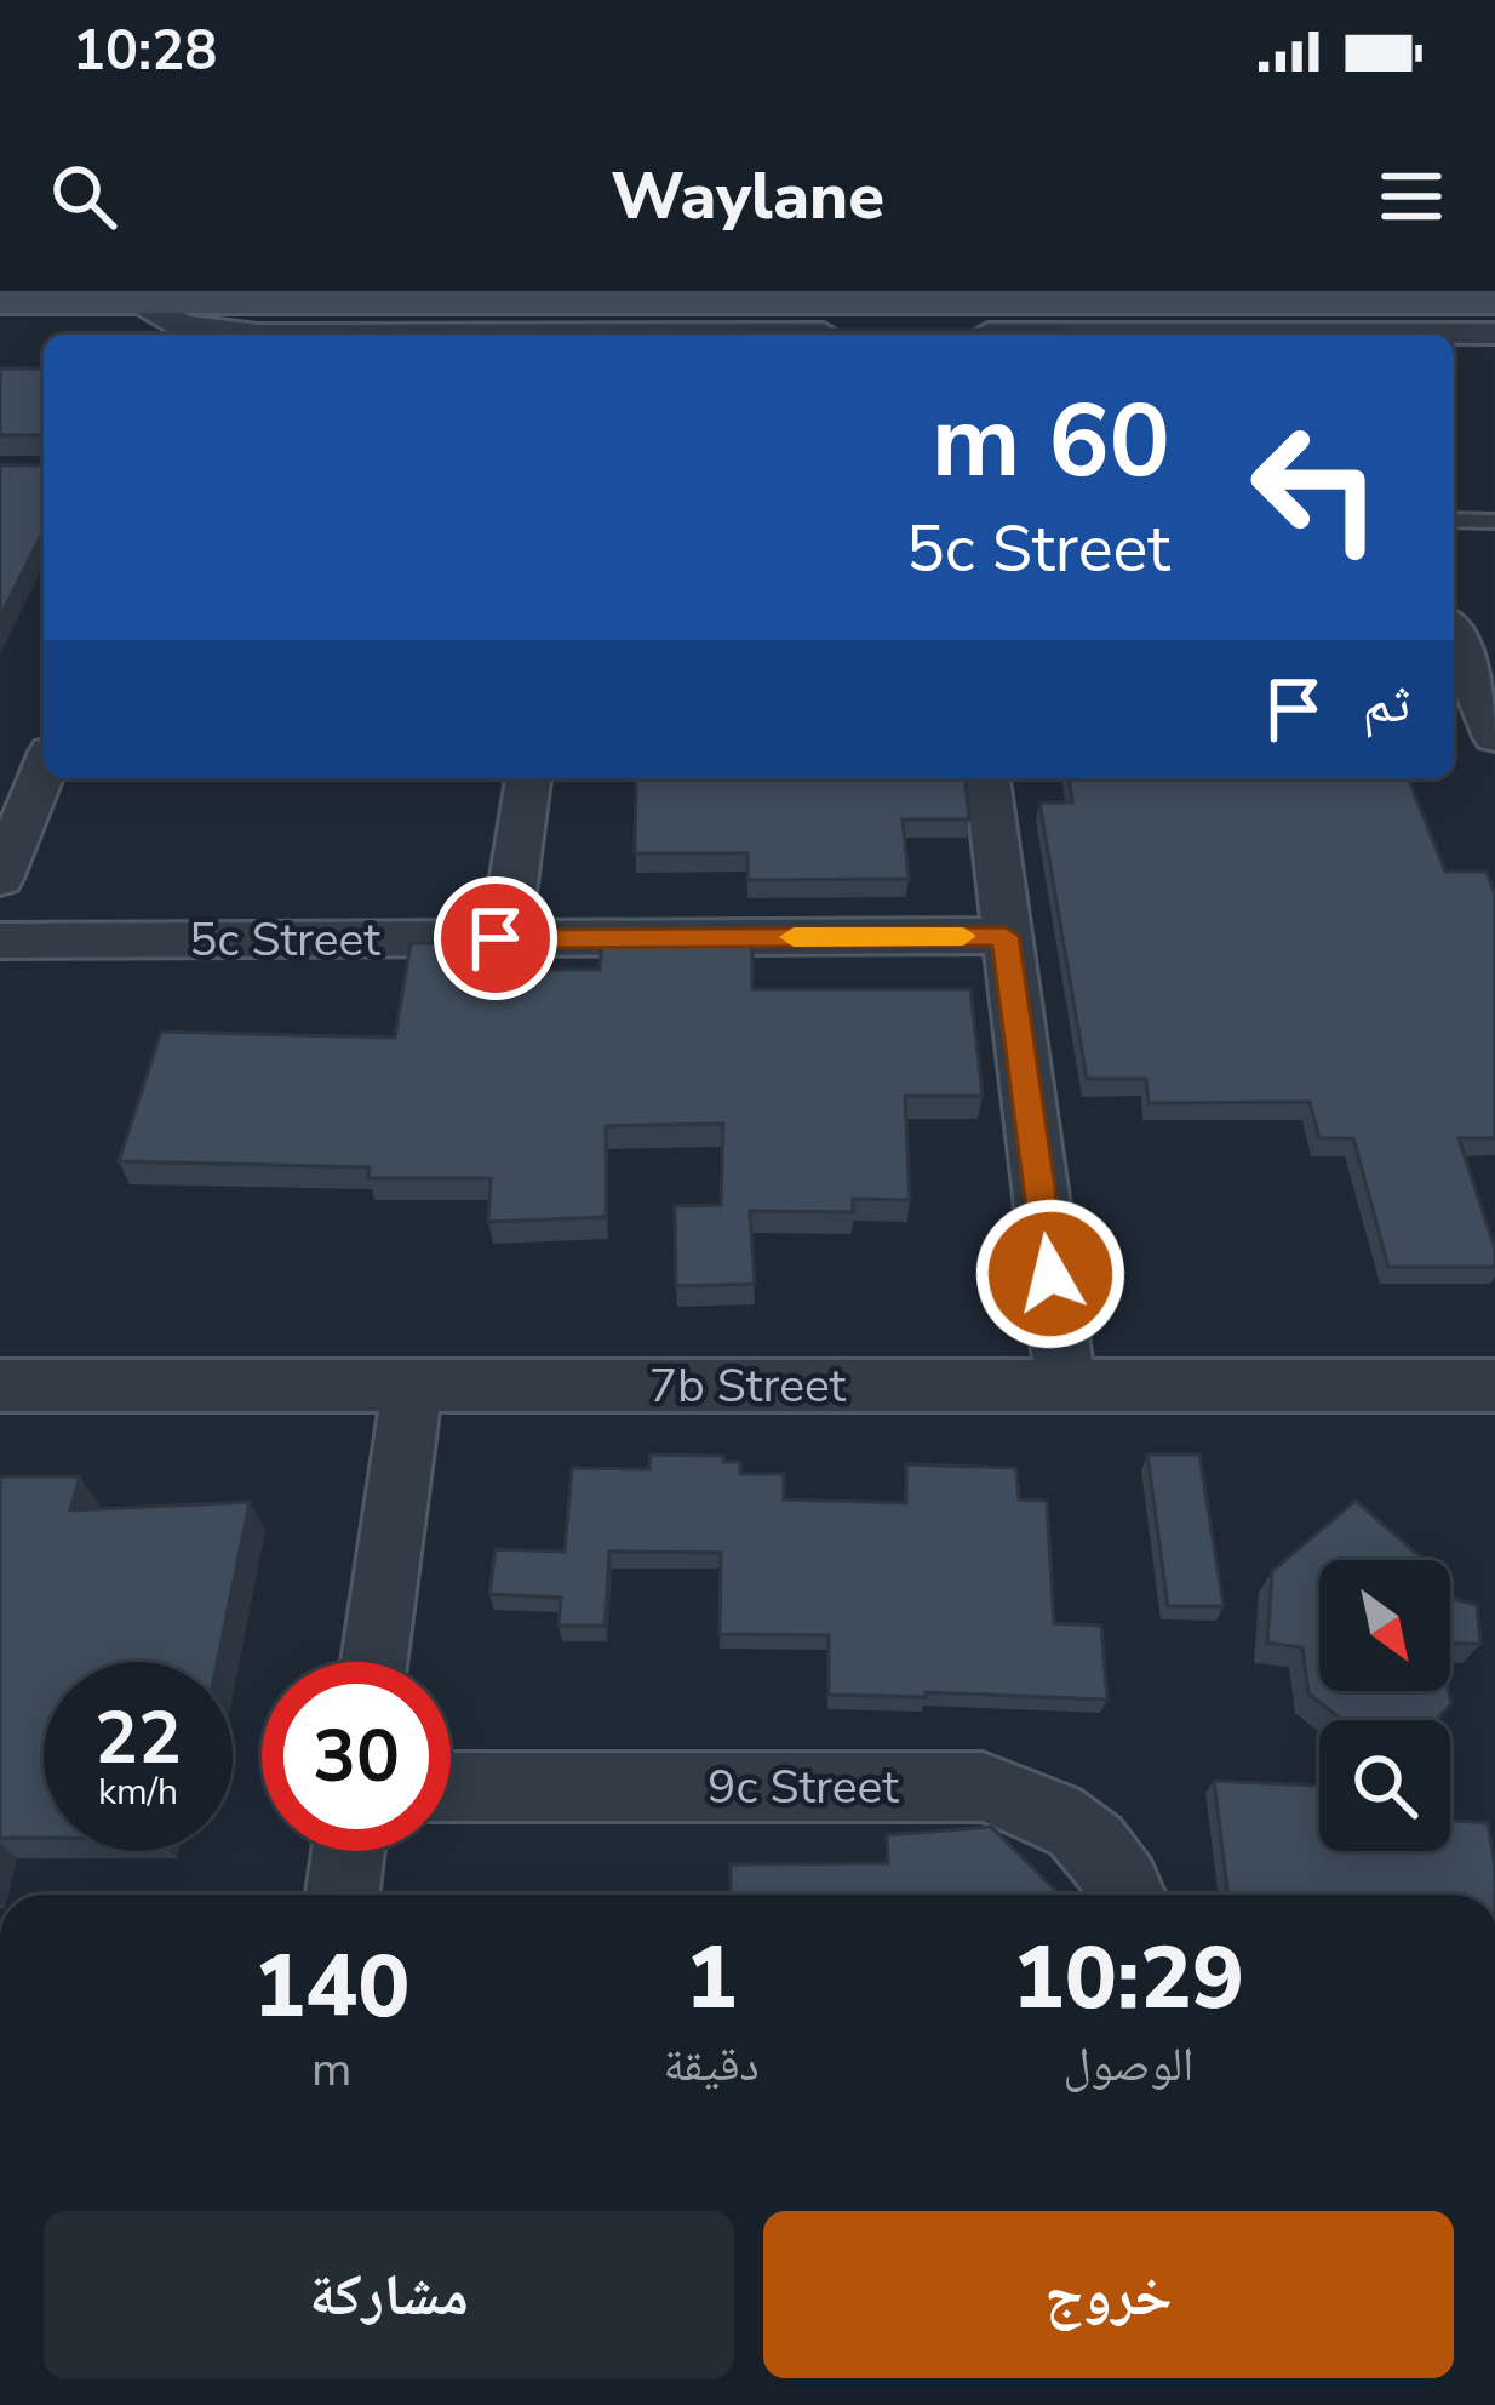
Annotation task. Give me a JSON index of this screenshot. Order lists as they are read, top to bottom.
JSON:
{
  "streets": {
    "street": ["5c Street", "7b Street", "9c Street"]
  },
  "north": "bottom right",
  "page": {
    "status": "10:28",
    "header": "Waylane",
    "turn": ["60 m", "5c Street"],
    "then": "ثم",
    "speed": "22 km/h",
    "limit": "30",
    "eta": [
      "10:29",
      "الوصول",
      "1",
      "دقيقة",
      "140",
      "m"
    ],
    "buttons": ["خروج", "مشاركة"]
  }
}
